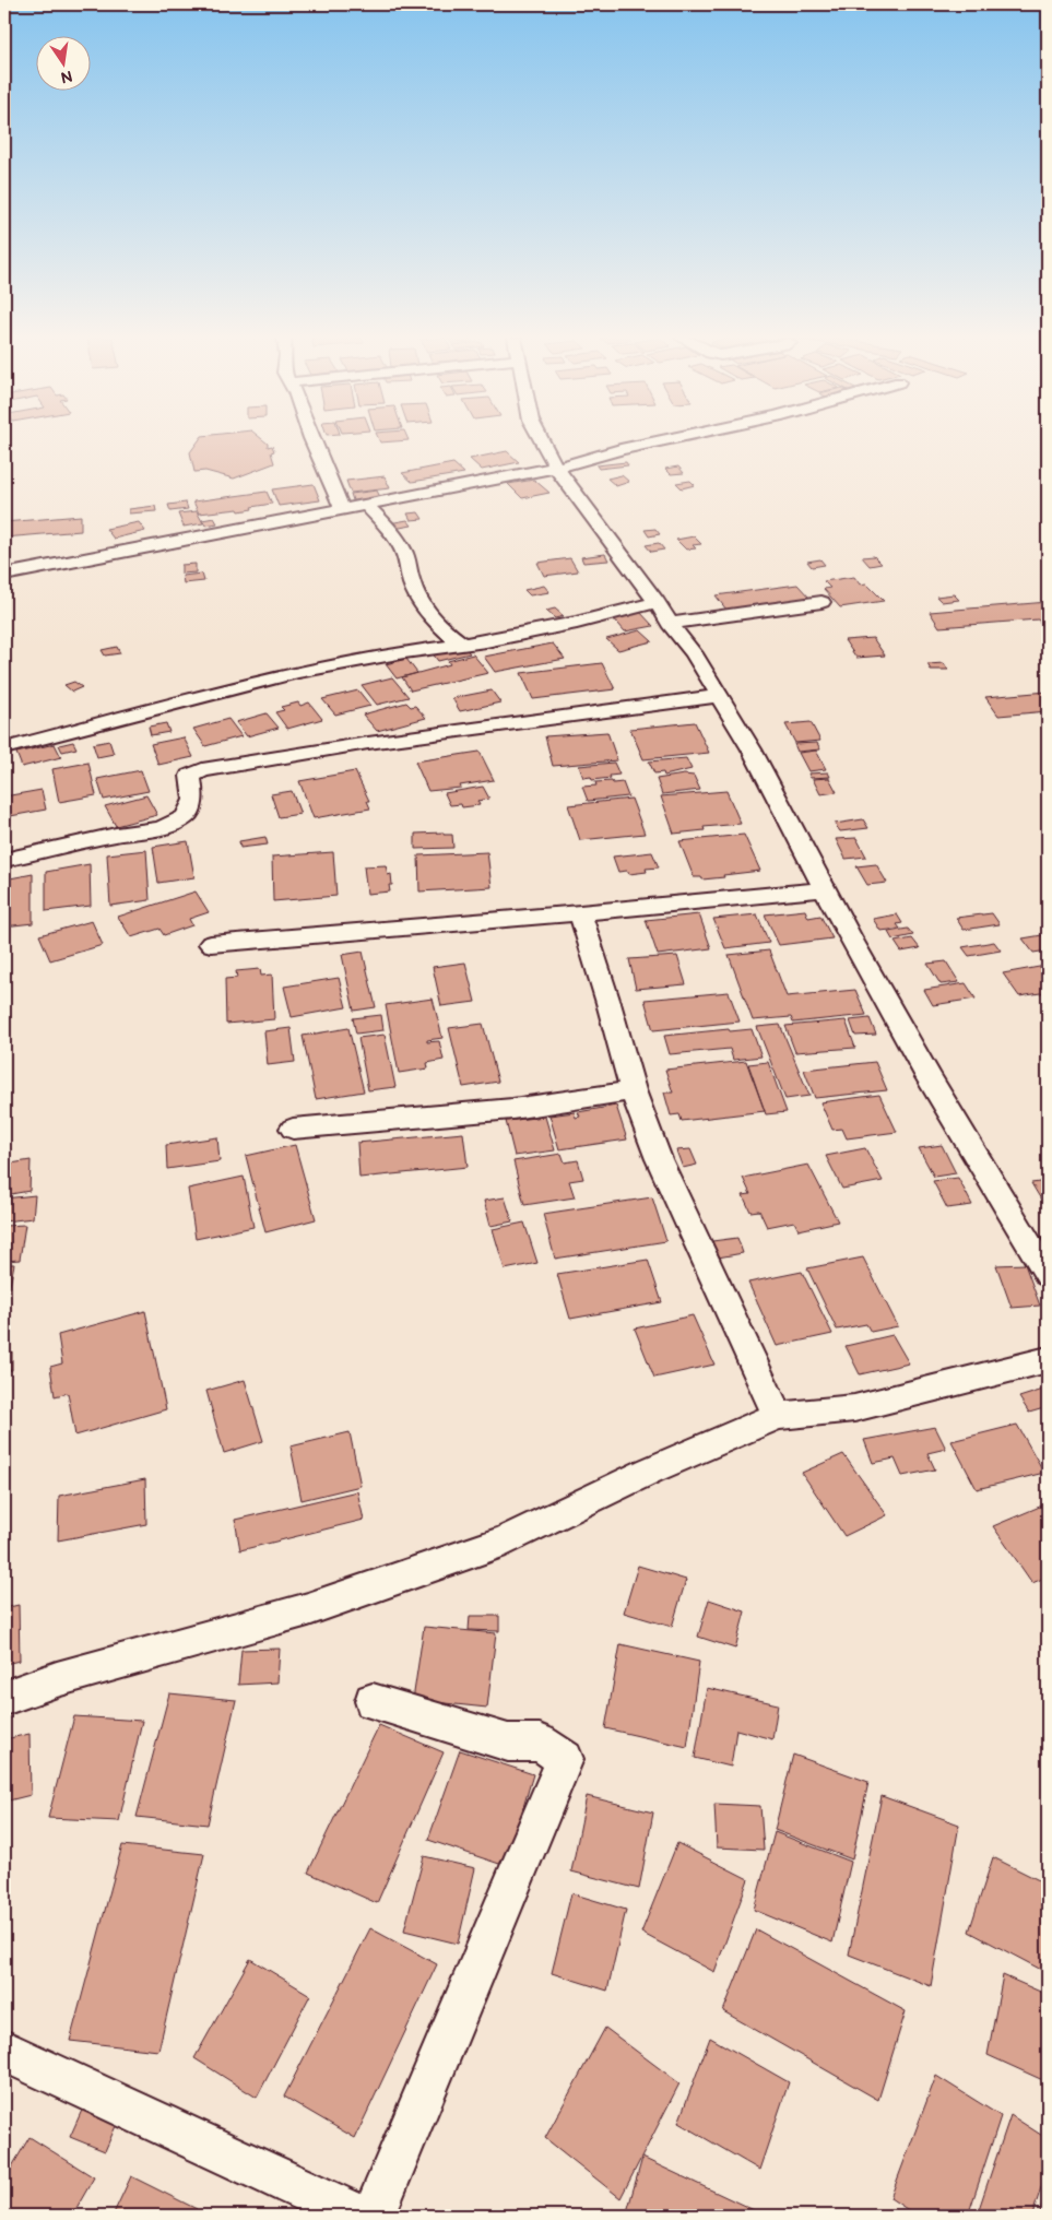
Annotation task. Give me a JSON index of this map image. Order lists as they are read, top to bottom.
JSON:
{
  "north": "bottom"
}
